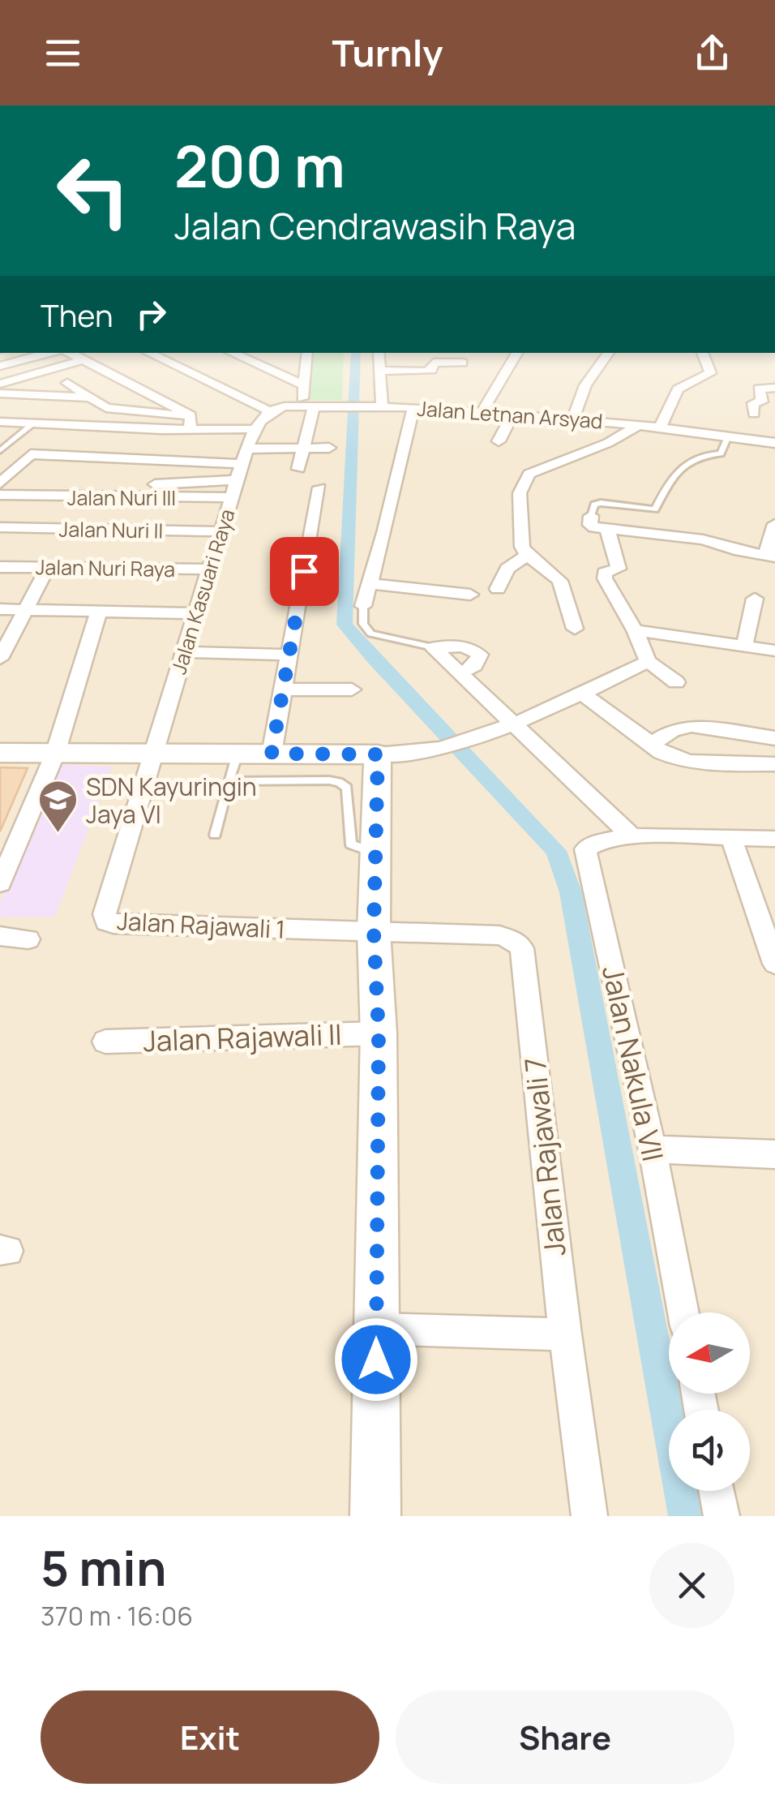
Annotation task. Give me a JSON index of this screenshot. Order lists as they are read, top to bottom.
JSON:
{
  "streets": {
    "street": [
      "Jalan Letnan Arsyad",
      "Jalan Nuri III",
      "Jalan Nuri II",
      "Jalan Nuri Raya",
      "Jalan Kasuari Raya",
      "Jalan Rajawali 1",
      "Jalan Rajawali II",
      "Jalan Nakula VII",
      "Jalan Rajawali 7"
    ]
  },
  "crossings": [
    ["Jalan Nuri III", "Jalan Kasuari Raya"],
    ["Jalan Nuri II", "Jalan Kasuari Raya"],
    ["Jalan Nuri Raya", "Jalan Kasuari Raya"],
    ["Jalan Kasuari Raya", "Jalan Rajawali 1"],
    ["Jalan Rajawali 1", "Jalan Rajawali 7"]
  ],
  "places": {
    "school or university": ["SDN Kayuringin Jaya VI"]
  },
  "north": "left",
  "page": {
    "header": "Turnly",
    "turn": ["200 m", "Jalan Cendrawasih Raya"],
    "then": "Then",
    "heading": ["5 min", "370 m · 16:06"],
    "buttons": ["Exit", "Share"]
  }
}
